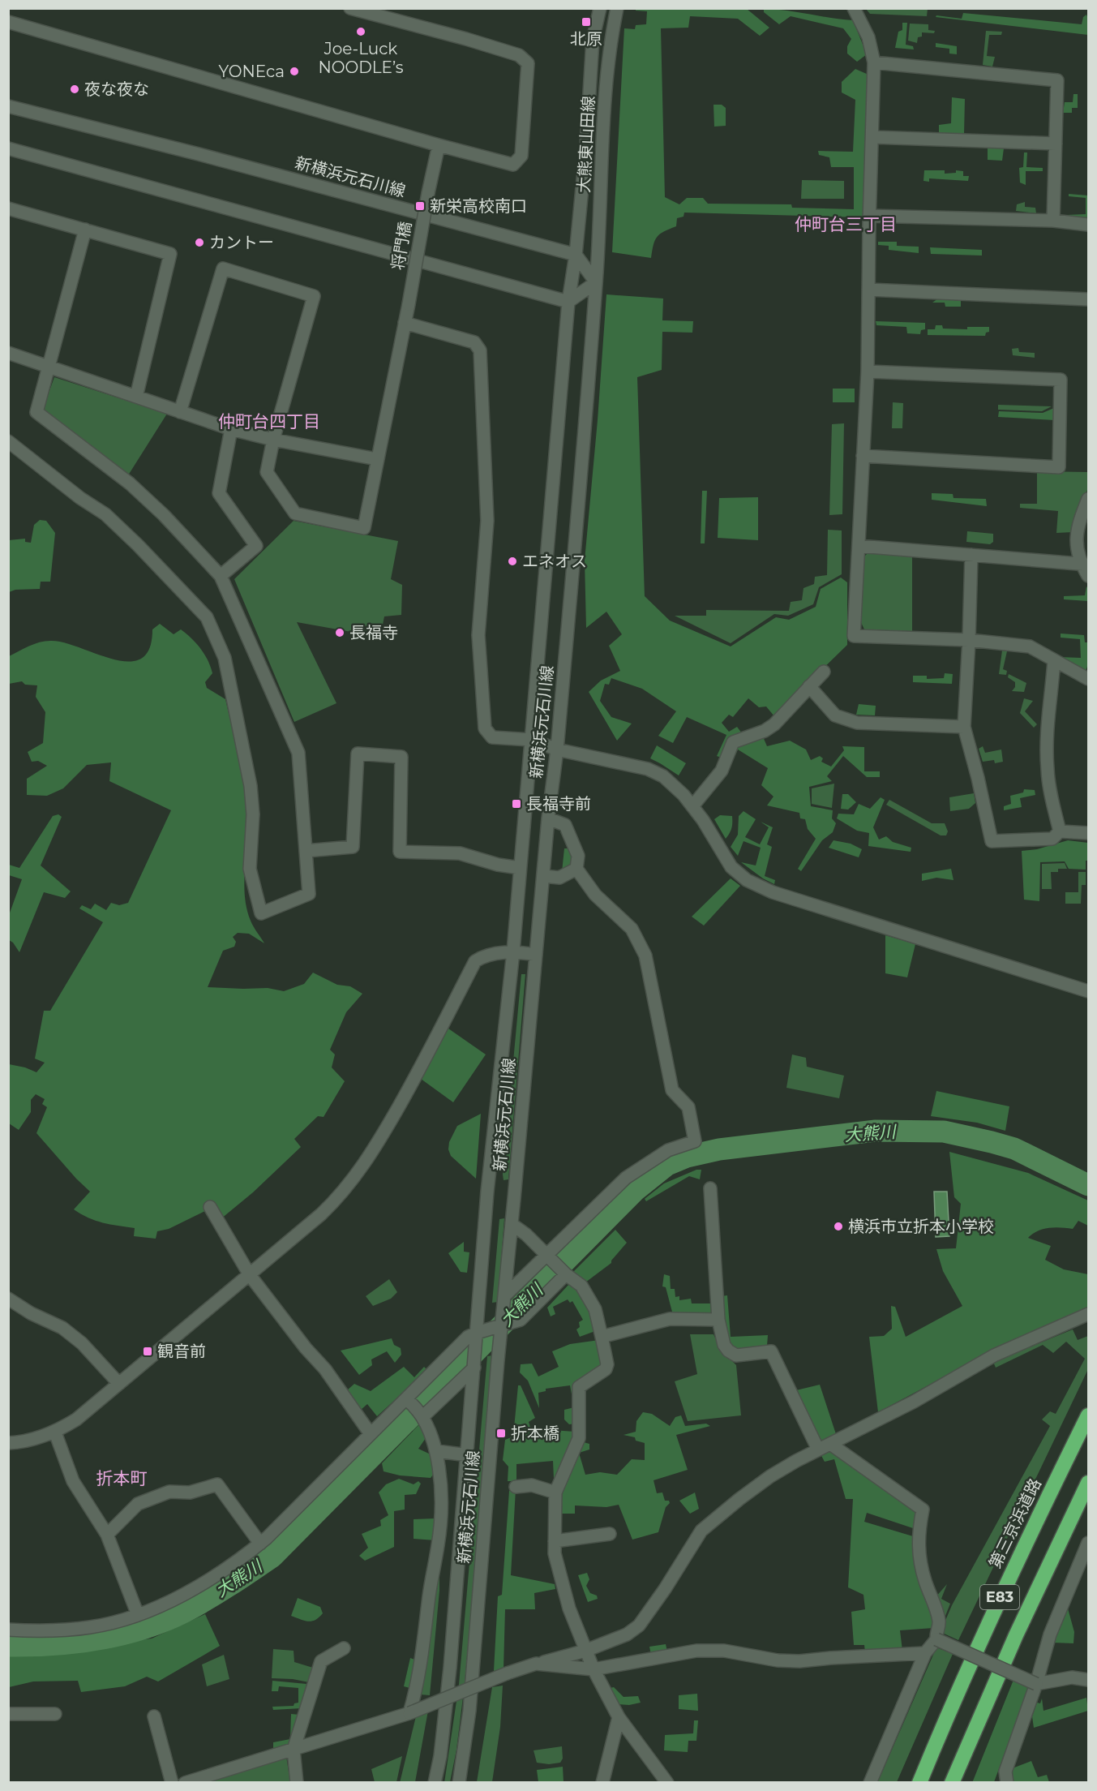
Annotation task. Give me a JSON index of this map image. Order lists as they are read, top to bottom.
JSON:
{
  "streets": {
    "highway": ["第三京浜道路", "E83"],
    "street": ["大熊東山田線", "新横浜元石川線", "将門橋"]
  },
  "crossings": [
    ["大熊東山田線", "新横浜元石川線"]
  ],
  "districts": ["仲町台三丁目", "仲町台四丁目", "折本町"],
  "water": ["大熊川"],
  "places": {
    "transit": [
      "北原",
      "新栄高校南口",
      "長福寺前",
      "観音前",
      "折本橋"
    ],
    "other": [
      "Joe-Luck NOODLE’s",
      "YONEca",
      "夜な夜な",
      "カントー",
      "エネオス",
      "長福寺",
      "横浜市立折本小学校"
    ]
  }
}
